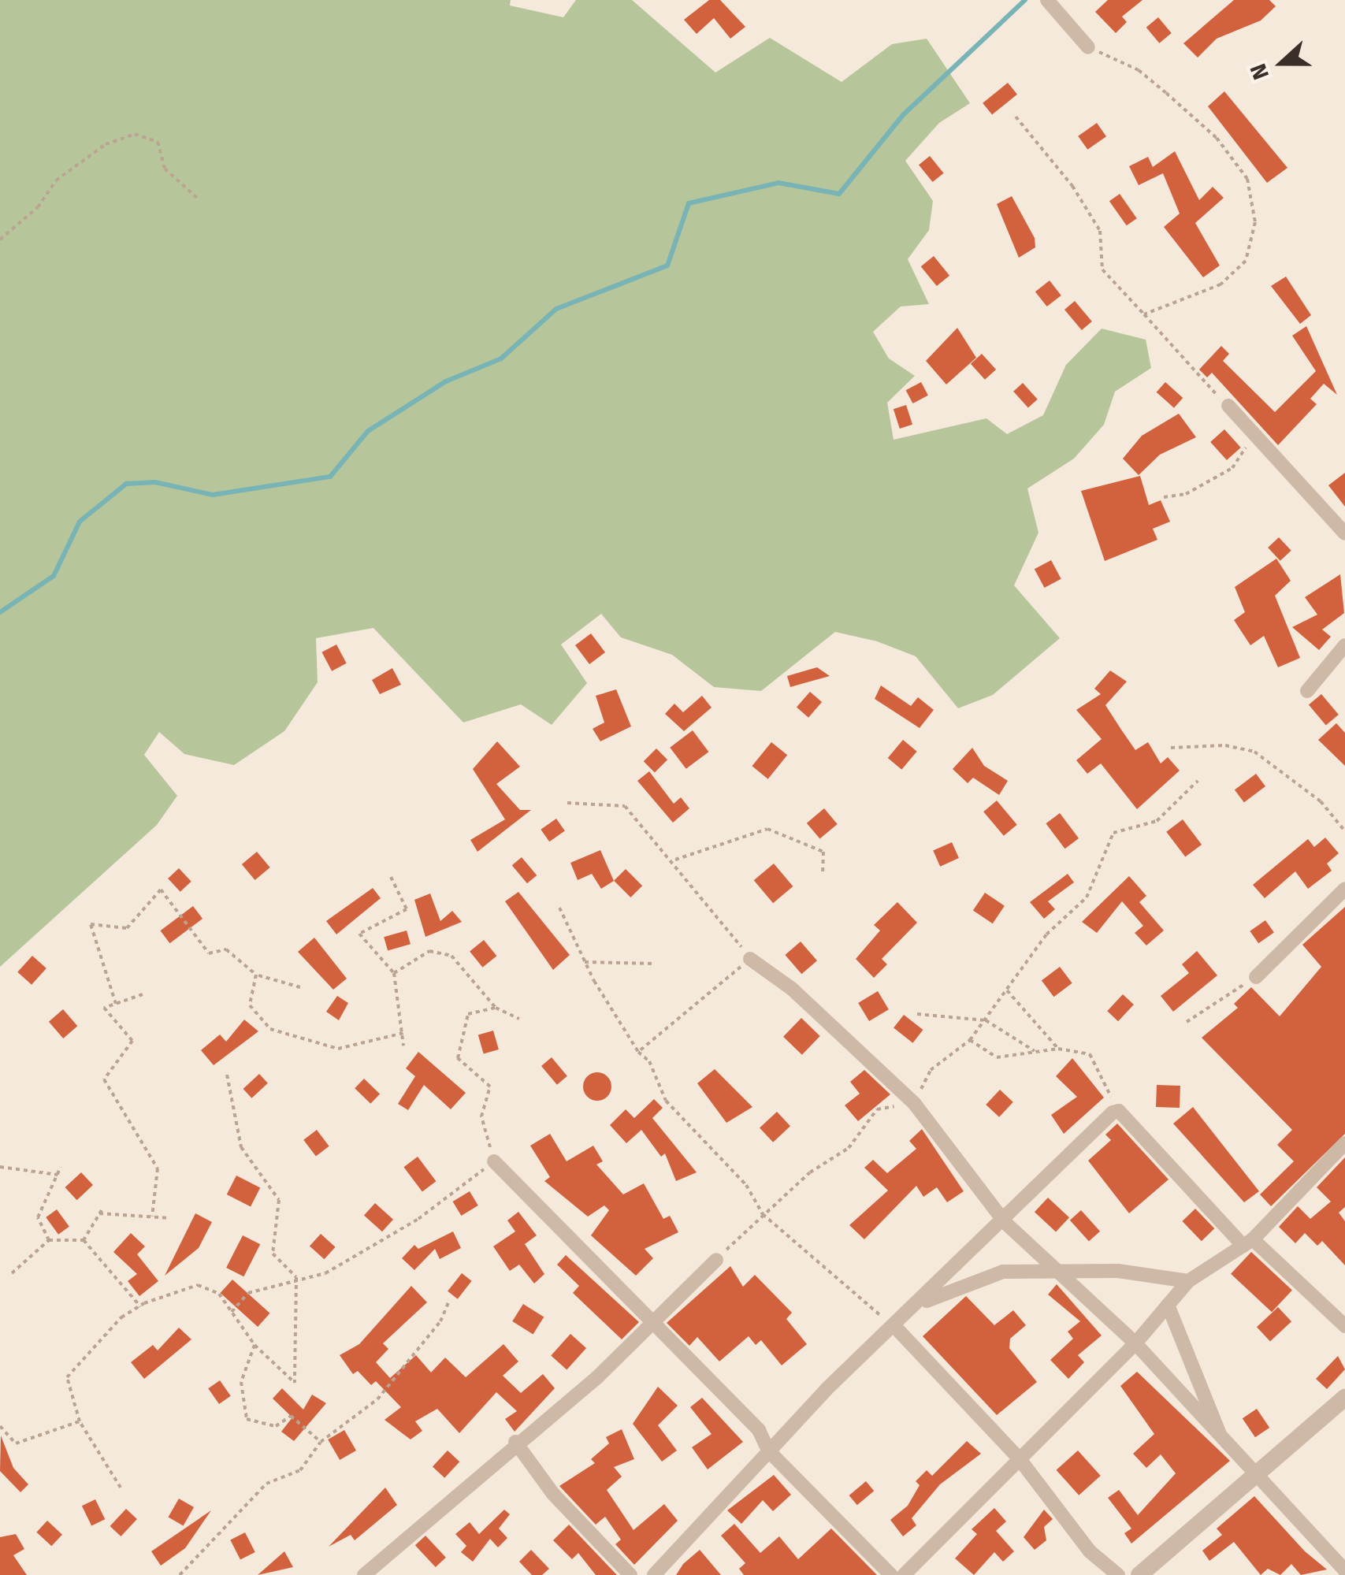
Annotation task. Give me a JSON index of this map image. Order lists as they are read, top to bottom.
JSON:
{
  "north": "left"
}
